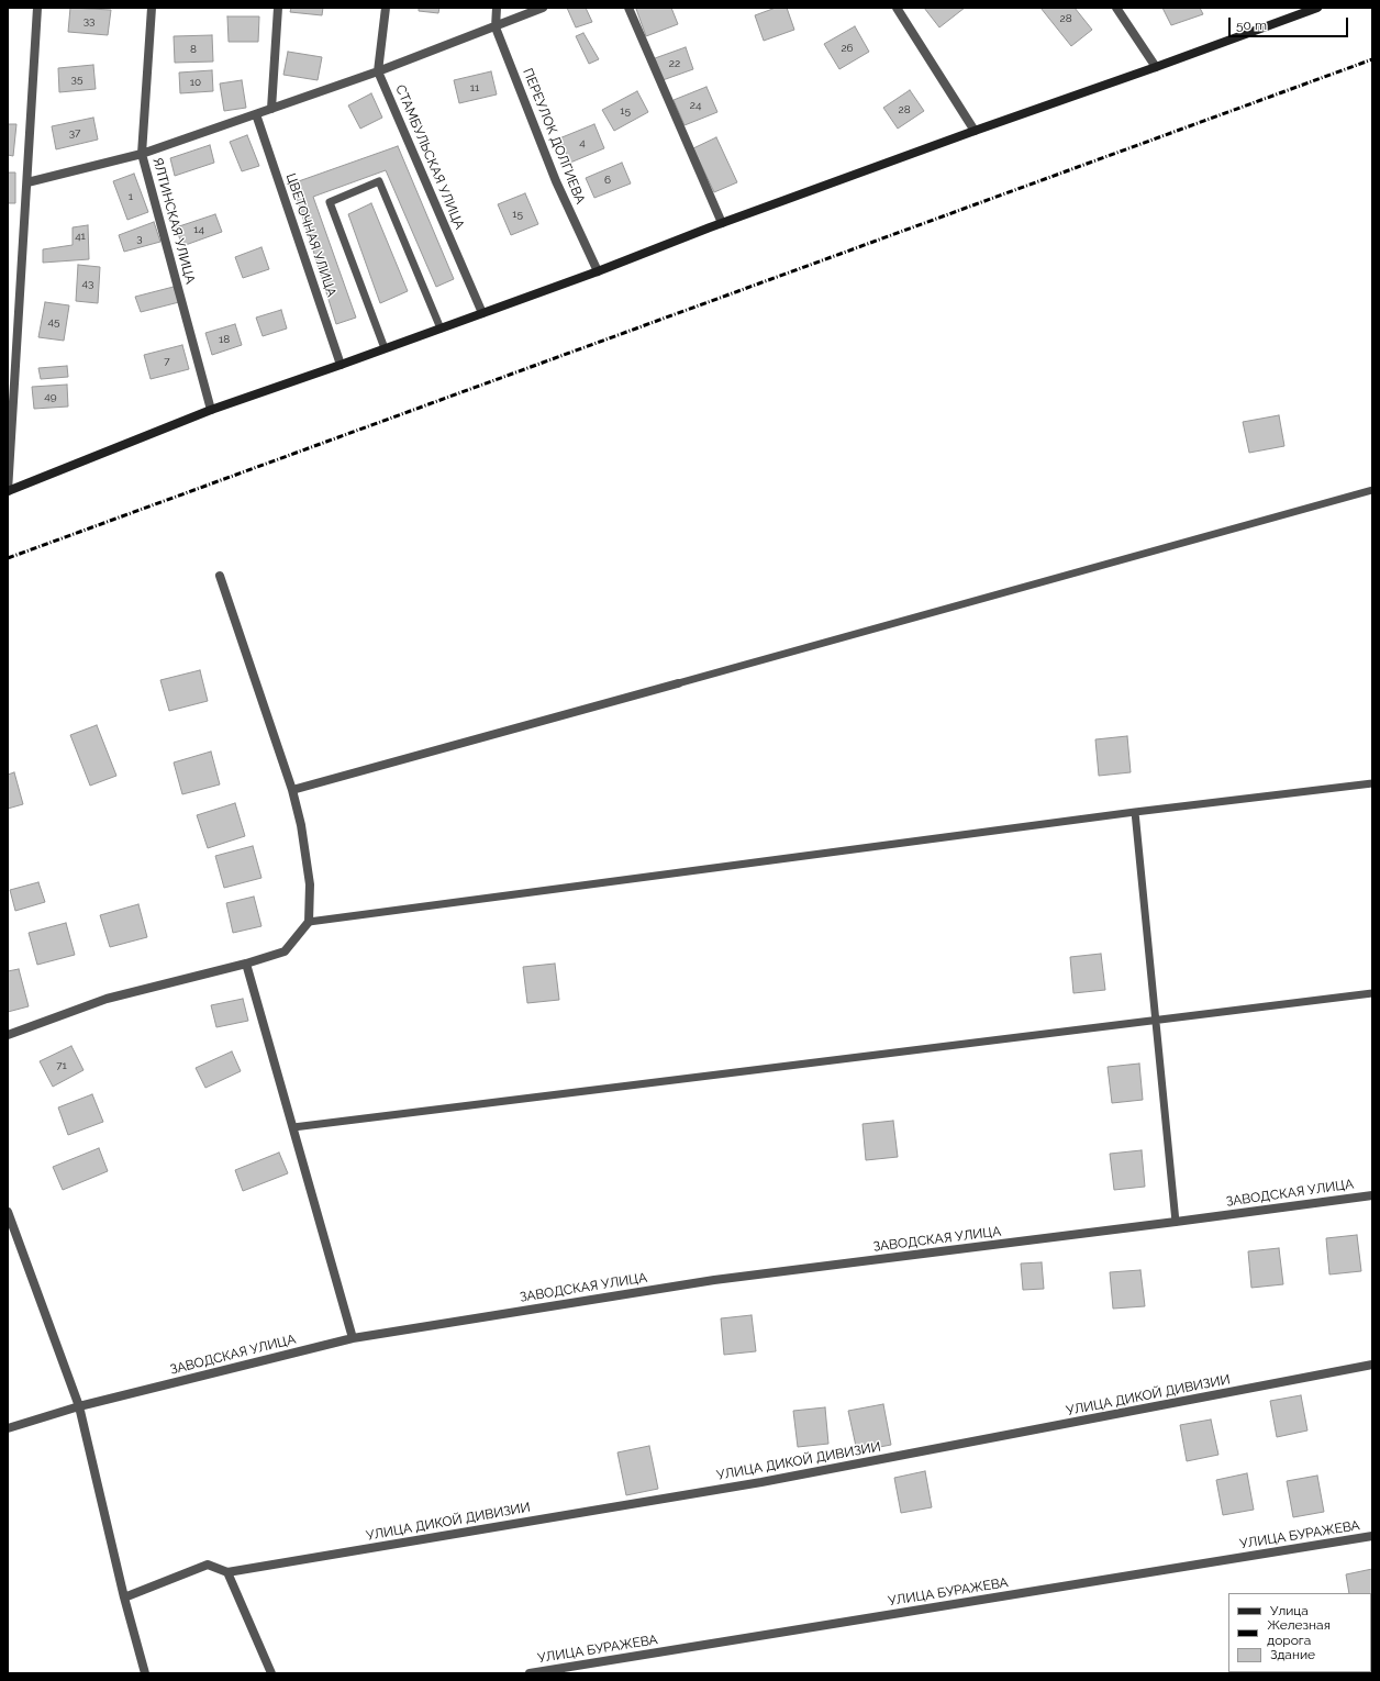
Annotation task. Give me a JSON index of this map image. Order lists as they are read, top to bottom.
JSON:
{
  "streets": {
    "street": [
      "ПЕРЕУЛОК ДОЛГИЕВА",
      "СТАМБУЛЬСКАЯ УЛИЦА",
      "ЯЛТИНСКАЯ УЛИЦА",
      "ЦВЕТОЧНАЯ УЛИЦА",
      "ЗАВОДСКАЯ УЛИЦА",
      "УЛИЦА ДИКОЙ ДИВИЗИИ",
      "УЛИЦА БУРАЖЕВА"
    ]
  },
  "house_numbers": [
    "28",
    "33",
    "26",
    "8",
    "22",
    "35",
    "10",
    "11",
    "24",
    "28",
    "15",
    "37",
    "4",
    "6",
    "1",
    "15",
    "14",
    "41",
    "3",
    "43",
    "45",
    "18",
    "7",
    "49",
    "71"
  ],
  "legend": ["Улица", "Железная дорога", "Здание"],
  "scale_bar": "50 m"
}
